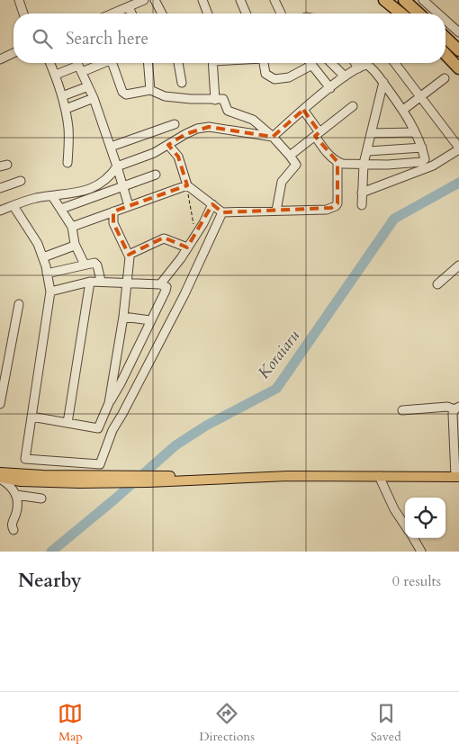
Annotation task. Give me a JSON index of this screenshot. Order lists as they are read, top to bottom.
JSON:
{
  "water": ["Koraiaru"],
  "page": {
    "search": "Search here",
    "heading": ["Nearby", "0 results"],
    "nav": ["Map", "Directions", "Saved"]
  }
}
